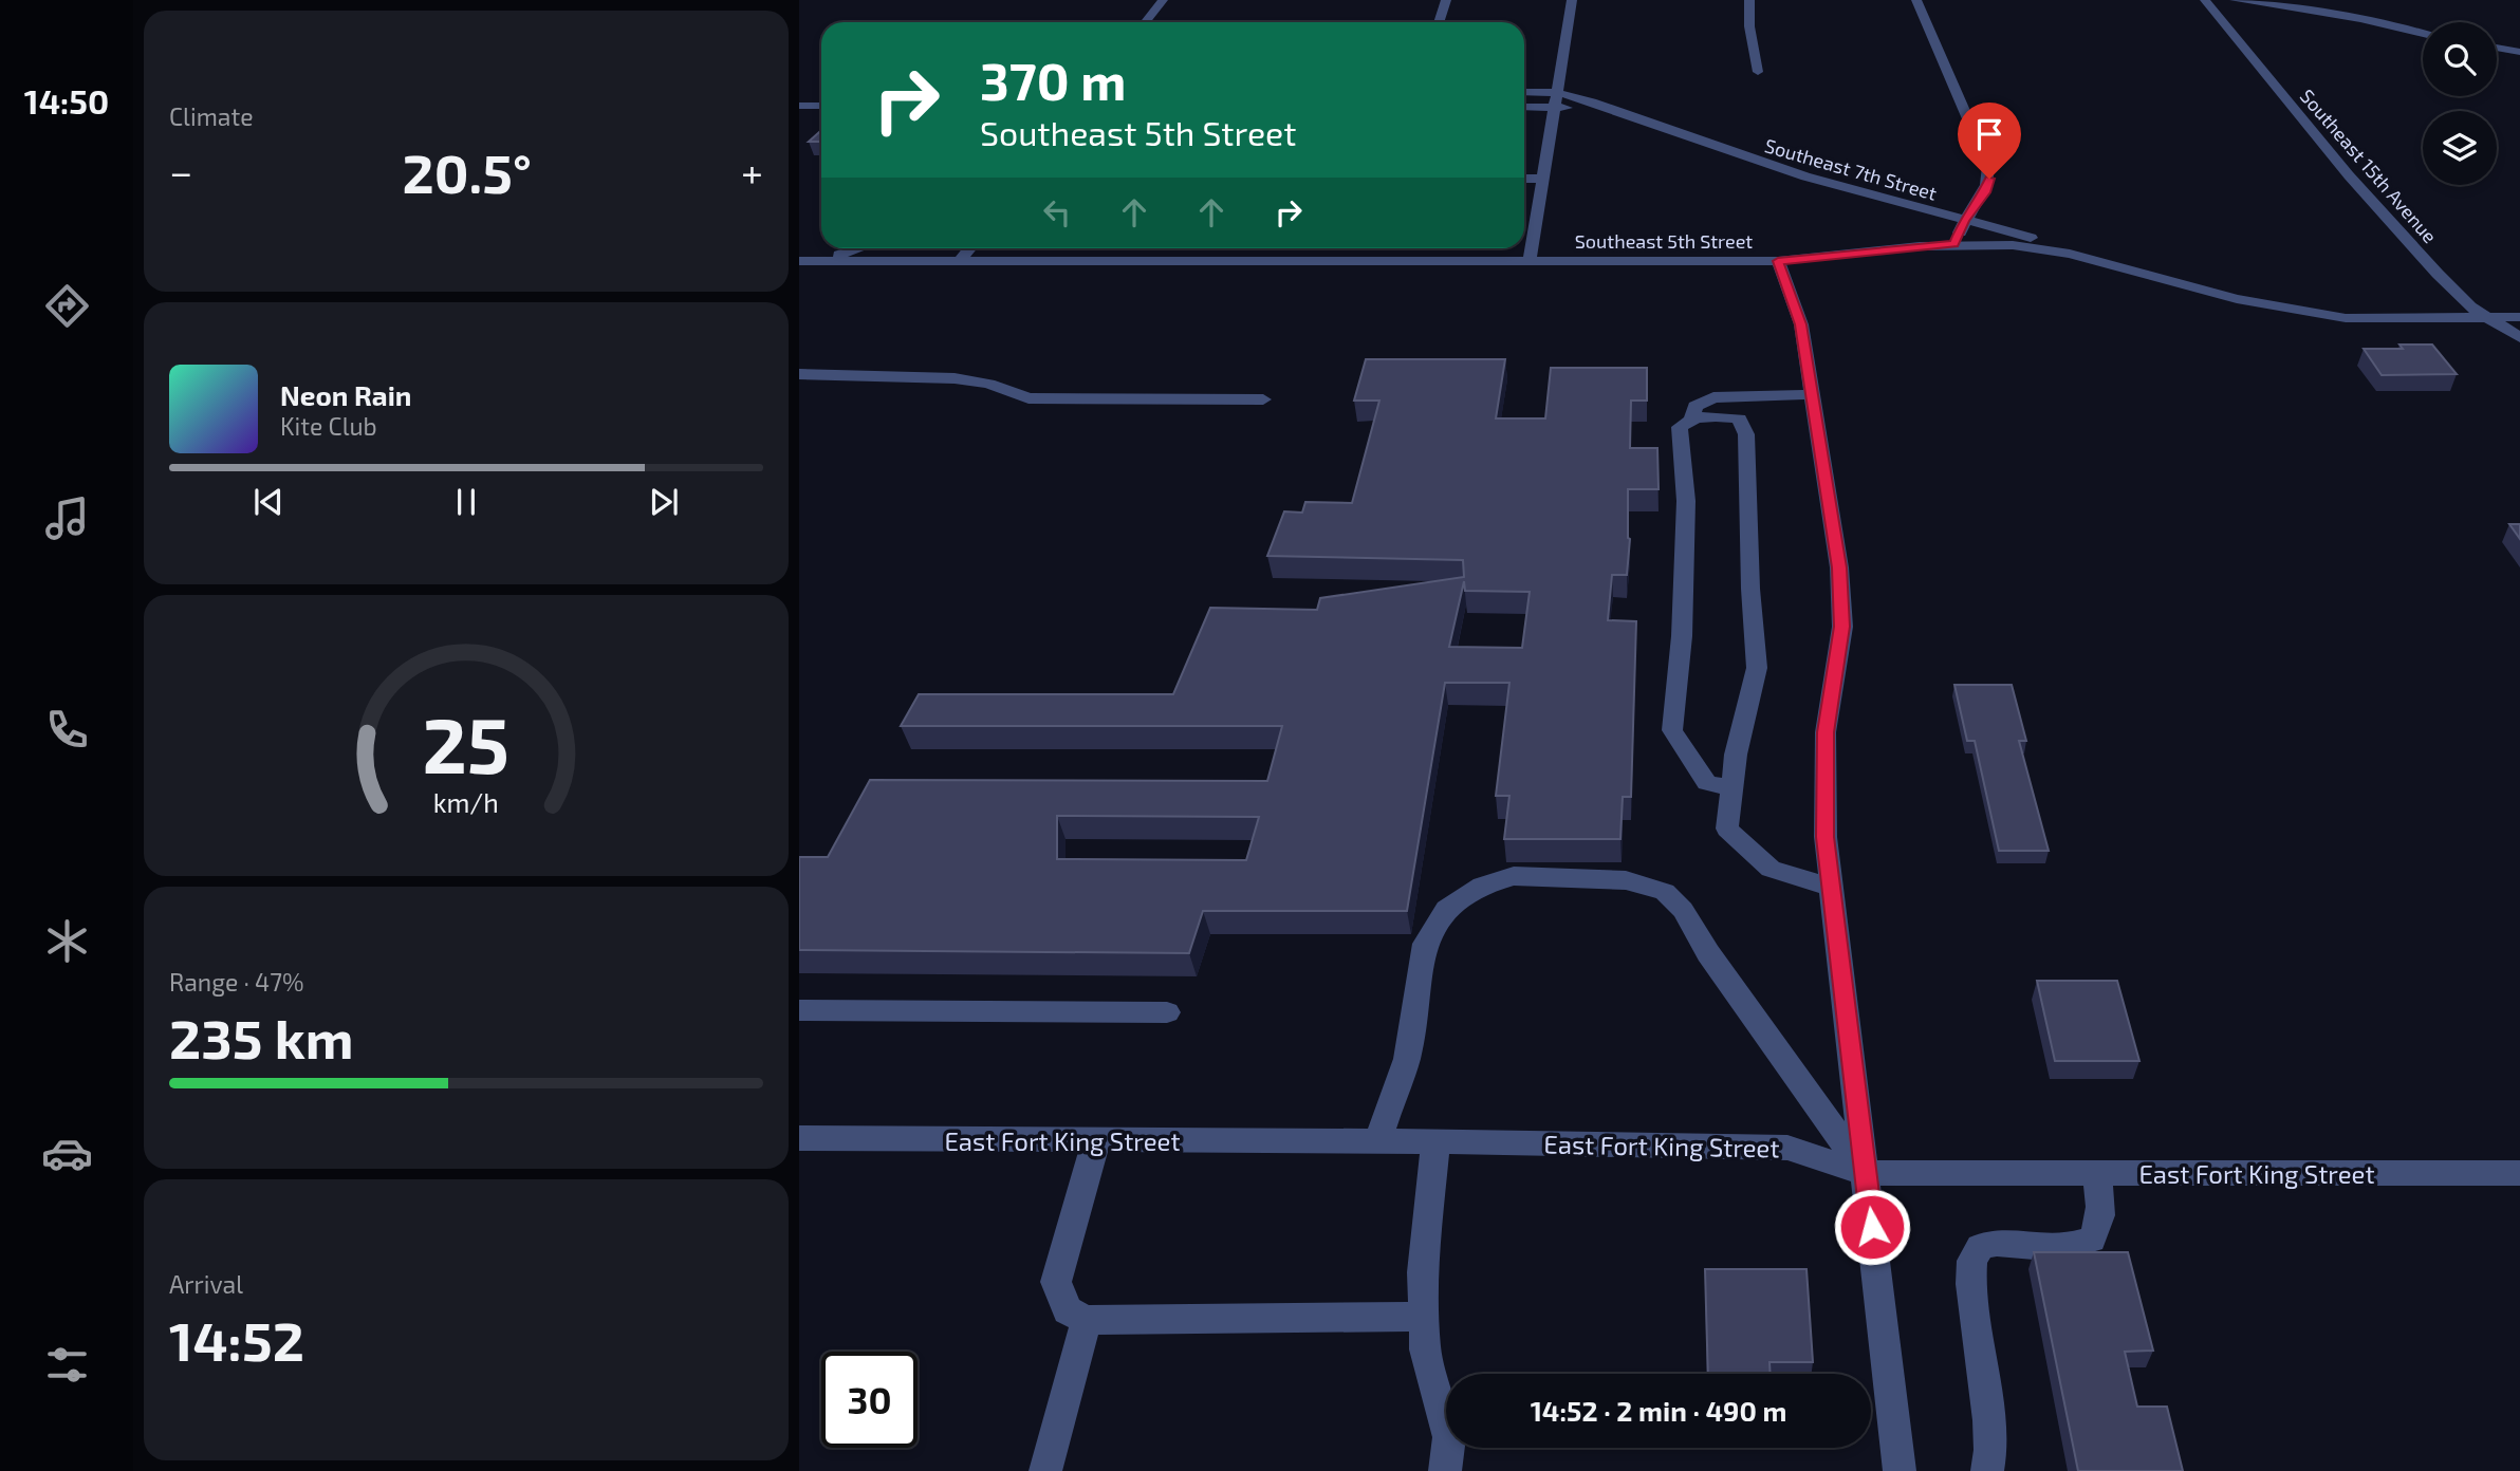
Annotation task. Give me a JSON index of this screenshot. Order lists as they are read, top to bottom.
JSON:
{
  "streets": {
    "street": [
      "Southeast 15th Avenue",
      "Southeast 7th Street",
      "Southeast 5th Street",
      "East Fort King Street"
    ]
  },
  "crossings": [
    ["Southeast 15th Avenue", "Southeast 5th Street"],
    ["Southeast 7th Street", "Southeast 5th Street"]
  ],
  "page": {
    "tabs": "14:50",
    "tile": [
      "Climate",
      ["Range · 47%", "235 km"],
      ["Arrival", "14:52"]
    ],
    "turn": ["370 m", "Southeast 5th Street"],
    "heat": ["−", "20.5°", "+"],
    "song": ["Neon Rain", "Kite Club"],
    "limit": "30",
    "trip": "14:52 · 2 min · 490 m",
    "gauge": ["25", "km/h"]
  }
}
